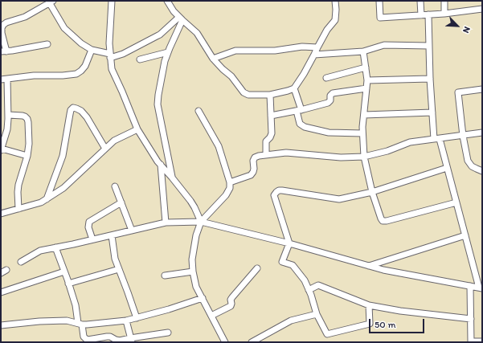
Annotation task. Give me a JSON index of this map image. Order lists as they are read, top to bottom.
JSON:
{
  "scale_bar": "50 m",
  "north": "bottom right"
}
